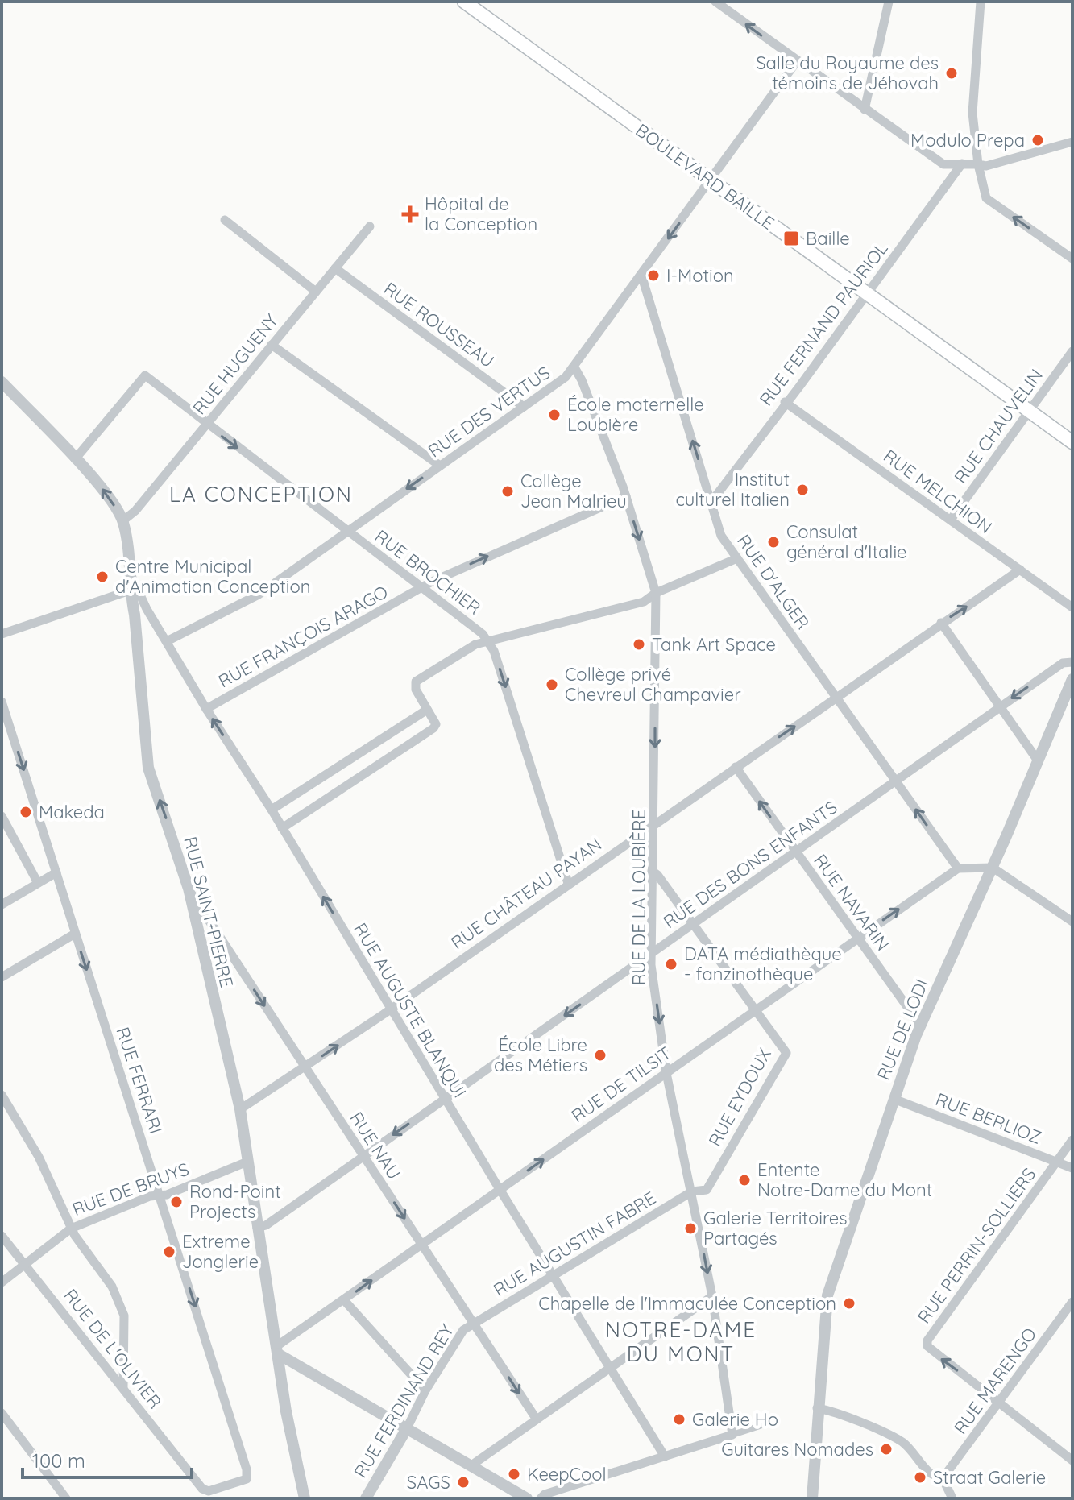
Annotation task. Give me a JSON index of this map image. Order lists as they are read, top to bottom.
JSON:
{
  "streets": {
    "main road": ["BOULEVARD BAILLE"],
    "street": [
      "RUE FERNAND PAURIOL",
      "RUE ROUSSEAU",
      "RUE HUGUENY",
      "RUE DES VERTUS",
      "RUE CHAUVELIN",
      "RUE MELCHION",
      "RUE BROCHIER",
      "RUE D'ALGER",
      "RUE FRANÇOIS ARAGO",
      "RUE DES BONS ENFANTS",
      "RUE CHÂTEAU PAYAN",
      "RUE DE LA LOUBIÈRE",
      "RUE NAVARIN",
      "RUE SAINT-PIERRE",
      "RUE AUGUSTE BLANQUI",
      "RUE DE LODI",
      "RUE FERRARI",
      "RUE DE TILSIT",
      "RUE EYDOUX",
      "RUE BERLIOZ",
      "RUE NAU",
      "RUE DE BRUYS",
      "RUE AUGUSTIN FABRE",
      "RUE PERRIN-SOLLIERS",
      "RUE DE L'OLIVIER",
      "RUE MARENGO",
      "RUE FERDINAND REY"
    ]
  },
  "crossings": [
    ["BOULEVARD BAILLE", "RUE FERNAND PAURIOL"],
    ["BOULEVARD BAILLE", "RUE DES VERTUS"],
    ["BOULEVARD BAILLE", "RUE CHAUVELIN"],
    ["RUE FERNAND PAURIOL", "RUE MELCHION"],
    ["RUE FERNAND PAURIOL", "RUE D'ALGER"],
    ["RUE ROUSSEAU", "RUE HUGUENY"],
    ["RUE ROUSSEAU", "RUE DES VERTUS"],
    ["RUE HUGUENY", "RUE BROCHIER"],
    ["RUE HUGUENY", "RUE SAINT-PIERRE"],
    ["RUE DES VERTUS", "RUE BROCHIER"],
    ["RUE DES VERTUS", "RUE D'ALGER"],
    ["RUE DES VERTUS", "RUE DE LA LOUBIÈRE"],
    ["RUE DES VERTUS", "RUE AUGUSTE BLANQUI"],
    ["RUE CHAUVELIN", "RUE MELCHION"],
    ["RUE MELCHION", "RUE CHÂTEAU PAYAN"],
    ["RUE BROCHIER", "RUE FRANÇOIS ARAGO"],
    ["RUE BROCHIER", "RUE SAINT-PIERRE"],
    ["RUE D'ALGER", "RUE DES BONS ENFANTS"],
    ["RUE D'ALGER", "RUE CHÂTEAU PAYAN"],
    ["RUE D'ALGER", "RUE DE TILSIT"],
    ["RUE FRANÇOIS ARAGO", "RUE DE LA LOUBIÈRE"],
    ["RUE FRANÇOIS ARAGO", "RUE AUGUSTE BLANQUI"],
    ["RUE DES BONS ENFANTS", "RUE DE LA LOUBIÈRE"],
    ["RUE DES BONS ENFANTS", "RUE NAVARIN"],
    ["RUE DES BONS ENFANTS", "RUE SAINT-PIERRE"],
    ["RUE DES BONS ENFANTS", "RUE AUGUSTE BLANQUI"],
    ["RUE DES BONS ENFANTS", "RUE NAU"],
    ["RUE CHÂTEAU PAYAN", "RUE DE LA LOUBIÈRE"],
    ["RUE CHÂTEAU PAYAN", "RUE NAVARIN"],
    ["RUE CHÂTEAU PAYAN", "RUE SAINT-PIERRE"],
    ["RUE CHÂTEAU PAYAN", "RUE AUGUSTE BLANQUI"],
    ["RUE CHÂTEAU PAYAN", "RUE NAU"],
    ["RUE DE LA LOUBIÈRE", "RUE DE TILSIT"],
    ["RUE DE LA LOUBIÈRE", "RUE EYDOUX"],
    ["RUE DE LA LOUBIÈRE", "RUE AUGUSTIN FABRE"],
    ["RUE NAVARIN", "RUE DE LODI"],
    ["RUE NAVARIN", "RUE DE TILSIT"],
    ["RUE SAINT-PIERRE", "RUE AUGUSTE BLANQUI"],
    ["RUE SAINT-PIERRE", "RUE DE TILSIT"],
    ["RUE SAINT-PIERRE", "RUE NAU"],
    ["RUE SAINT-PIERRE", "RUE DE BRUYS"],
    ["RUE AUGUSTE BLANQUI", "RUE DE TILSIT"],
    ["RUE AUGUSTE BLANQUI", "RUE AUGUSTIN FABRE"],
    ["RUE DE LODI", "RUE BERLIOZ"],
    ["RUE FERRARI", "RUE DE BRUYS"],
    ["RUE FERRARI", "RUE DE L'OLIVIER"],
    ["RUE DE TILSIT", "RUE EYDOUX"],
    ["RUE DE TILSIT", "RUE NAU"],
    ["RUE EYDOUX", "RUE AUGUSTIN FABRE"],
    ["RUE BERLIOZ", "RUE PERRIN-SOLLIERS"],
    ["RUE NAU", "RUE AUGUSTIN FABRE"],
    ["RUE NAU", "RUE FERDINAND REY"],
    ["RUE DE BRUYS", "RUE DE L'OLIVIER"],
    ["RUE AUGUSTIN FABRE", "RUE FERDINAND REY"],
    ["RUE PERRIN-SOLLIERS", "RUE MARENGO"]
  ],
  "one_way": [
    "RUE D'ALGER",
    "RUE FRANÇOIS ARAGO",
    "RUE DES BONS ENFANTS",
    "RUE DE LA LOUBIÈRE",
    "RUE FERRARI",
    "RUE DE TILSIT",
    "RUE NAU"
  ],
  "districts": ["LA CONCEPTION", "NOTRE-DAME DU MONT"],
  "places": {
    "other": [
      "Salle du Royaume des témoins de Jéhovah",
      "Modulo Prepa",
      "I-Motion",
      "École maternelle Loubière",
      "Institut culturel Italien",
      "Collège Jean Malrieu",
      "Consulat général d'Italie",
      "Centre Municipal d'Animation Conception",
      "Tank Art Space",
      "Collège privé Chevreul Champavier",
      "Makeda",
      "DATA médiathèque - fanzinothèque",
      "École Libre des Métiers",
      "Entente Notre-Dame du Mont",
      "Rond-Point Projects",
      "Galerie Territoires Partagés",
      "Extreme Jonglerie",
      "Chapelle de l'Immaculée Conception",
      "Galerie Ho",
      "Guitares Nomades",
      "KeepCool",
      "Straat Galerie",
      "SAGS"
    ],
    "health": ["Hôpital de la Conception"],
    "transit": ["Baille"]
  },
  "scale_bar": "100 m"
}
